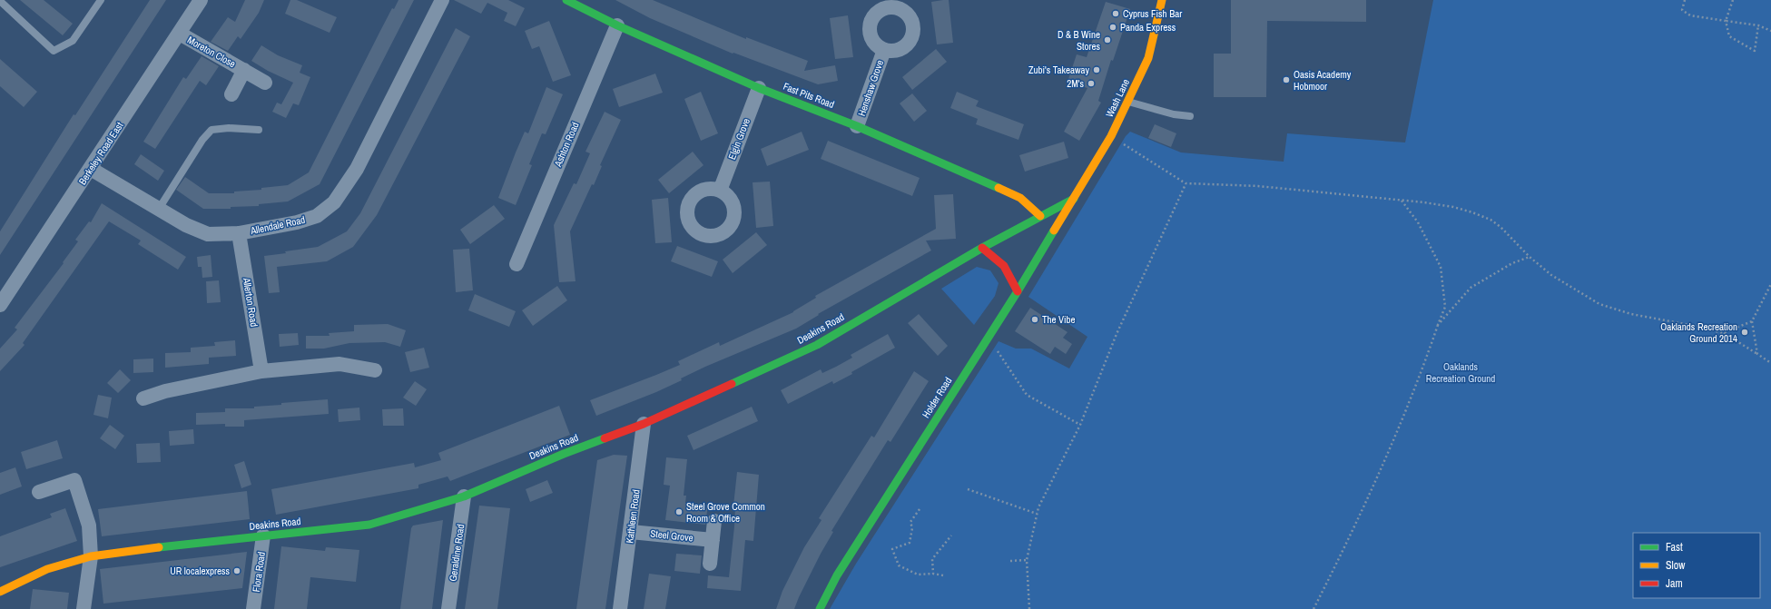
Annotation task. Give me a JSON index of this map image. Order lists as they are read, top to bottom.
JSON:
{
  "streets": {
    "street": [
      "Moreton Close",
      "Henshaw Grove",
      "Fast Pits Road",
      "Wash Lane",
      "Elgin Grove",
      "Ashton Road",
      "Berkeley Road East",
      "Allendale Road",
      "Allerton Road",
      "Deakins Road",
      "Holder Road",
      "Kathleen Road",
      "Steel Grove",
      "Geraldine Road",
      "Flora Road"
    ]
  },
  "crossings": [
    ["Moreton Close", "Berkeley Road East"],
    ["Henshaw Grove", "Fast Pits Road"],
    ["Fast Pits Road", "Elgin Grove"],
    ["Fast Pits Road", "Ashton Road"],
    ["Fast Pits Road", "Deakins Road"],
    ["Wash Lane", "Deakins Road"],
    ["Wash Lane", "Holder Road"],
    ["Berkeley Road East", "Allendale Road"],
    ["Allendale Road", "Allerton Road"],
    ["Deakins Road", "Holder Road"],
    ["Deakins Road", "Kathleen Road"],
    ["Deakins Road", "Geraldine Road"],
    ["Deakins Road", "Flora Road"],
    ["Kathleen Road", "Steel Grove"]
  ],
  "parks": ["Oaklands Recreation Ground"],
  "places": [
    "Cyprus Fish Bar",
    "Panda Express",
    "D & B Wine Stores",
    "Zubi's Takeaway",
    "Oasis Academy Hobmoor",
    "2M's",
    "The Vibe",
    "Oaklands Recreation Ground 2014",
    "Steel Grove Common Room & Office",
    "UR localexpress"
  ],
  "legend": ["Fast", "Slow", "Jam"]
}
